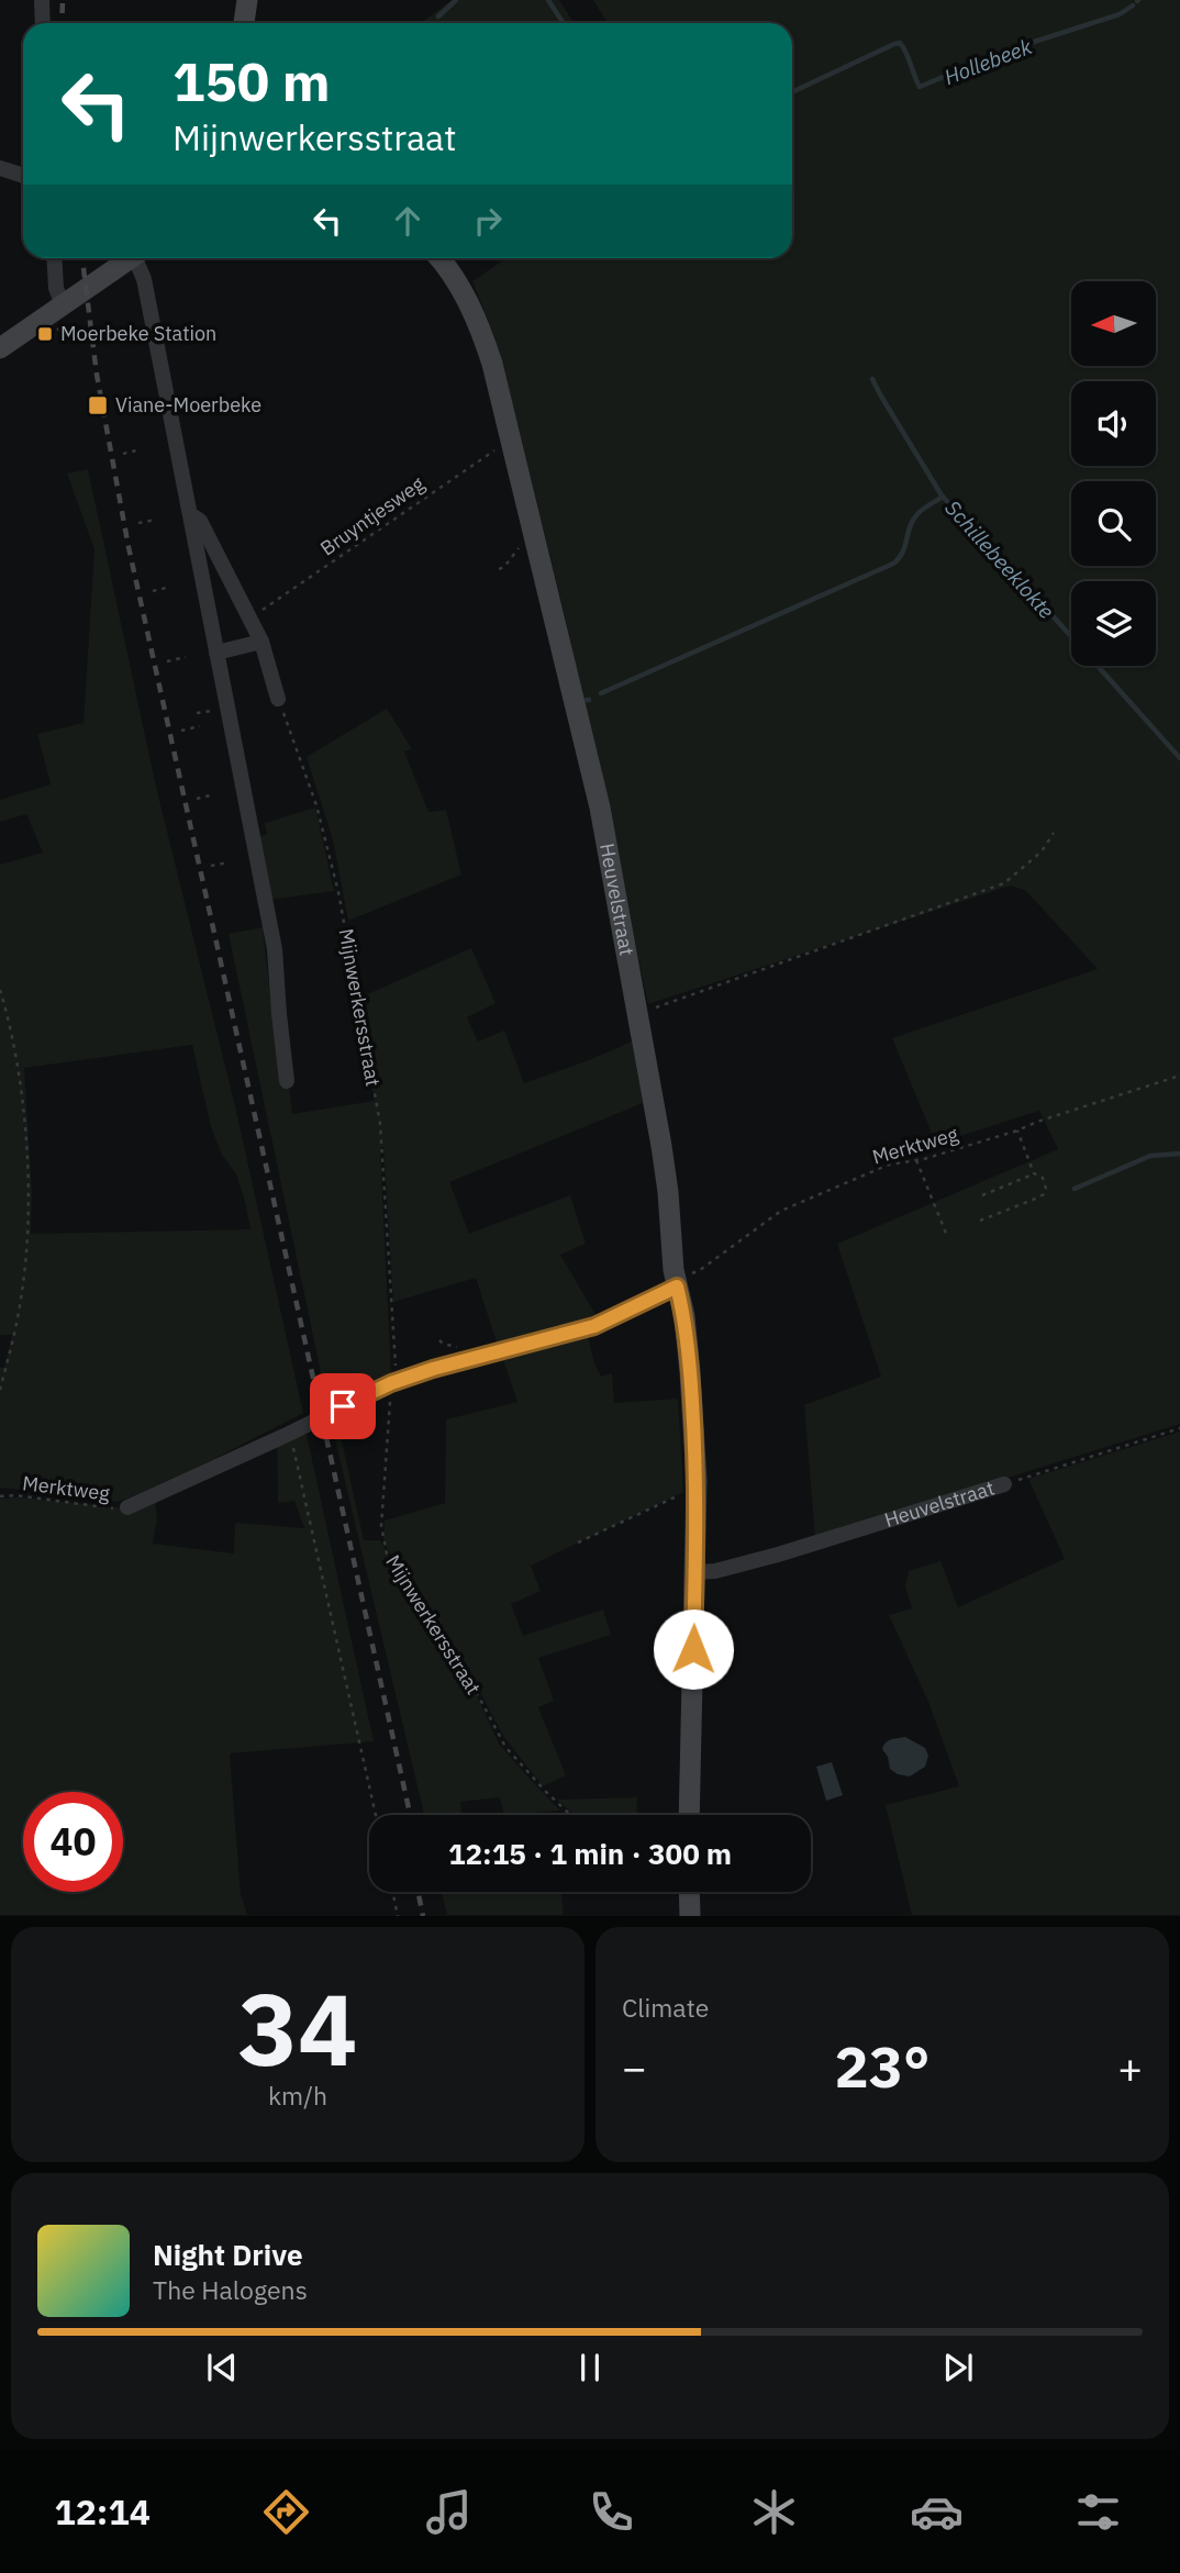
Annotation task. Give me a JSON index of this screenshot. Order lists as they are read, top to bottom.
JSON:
{
  "streets": {
    "street": ["Heuvelstraat"],
    "path": ["Bruyntjesweg", "Mijnwerkersstraat", "Merktweg"]
  },
  "crossings": [
    ["Bruyntjesweg", "Heuvelstraat"],
    ["Heuvelstraat", "Merktweg"]
  ],
  "water": ["Hollebeek", "Schillebeeklokte"],
  "places": {
    "transit": ["Moerbeke Station", "Viane-Moerbeke"]
  },
  "north": "left",
  "page": {
    "turn": ["150 m", "Mijnwerkersstraat"],
    "limit": "40",
    "trip": "12:15 · 1 min · 300 m",
    "tile": [
      ["34", "km/h"],
      "Climate"
    ],
    "heat": ["−", "23°", "+"],
    "song": ["Night Drive", "The Halogens"],
    "tabs": "12:14"
  }
}
